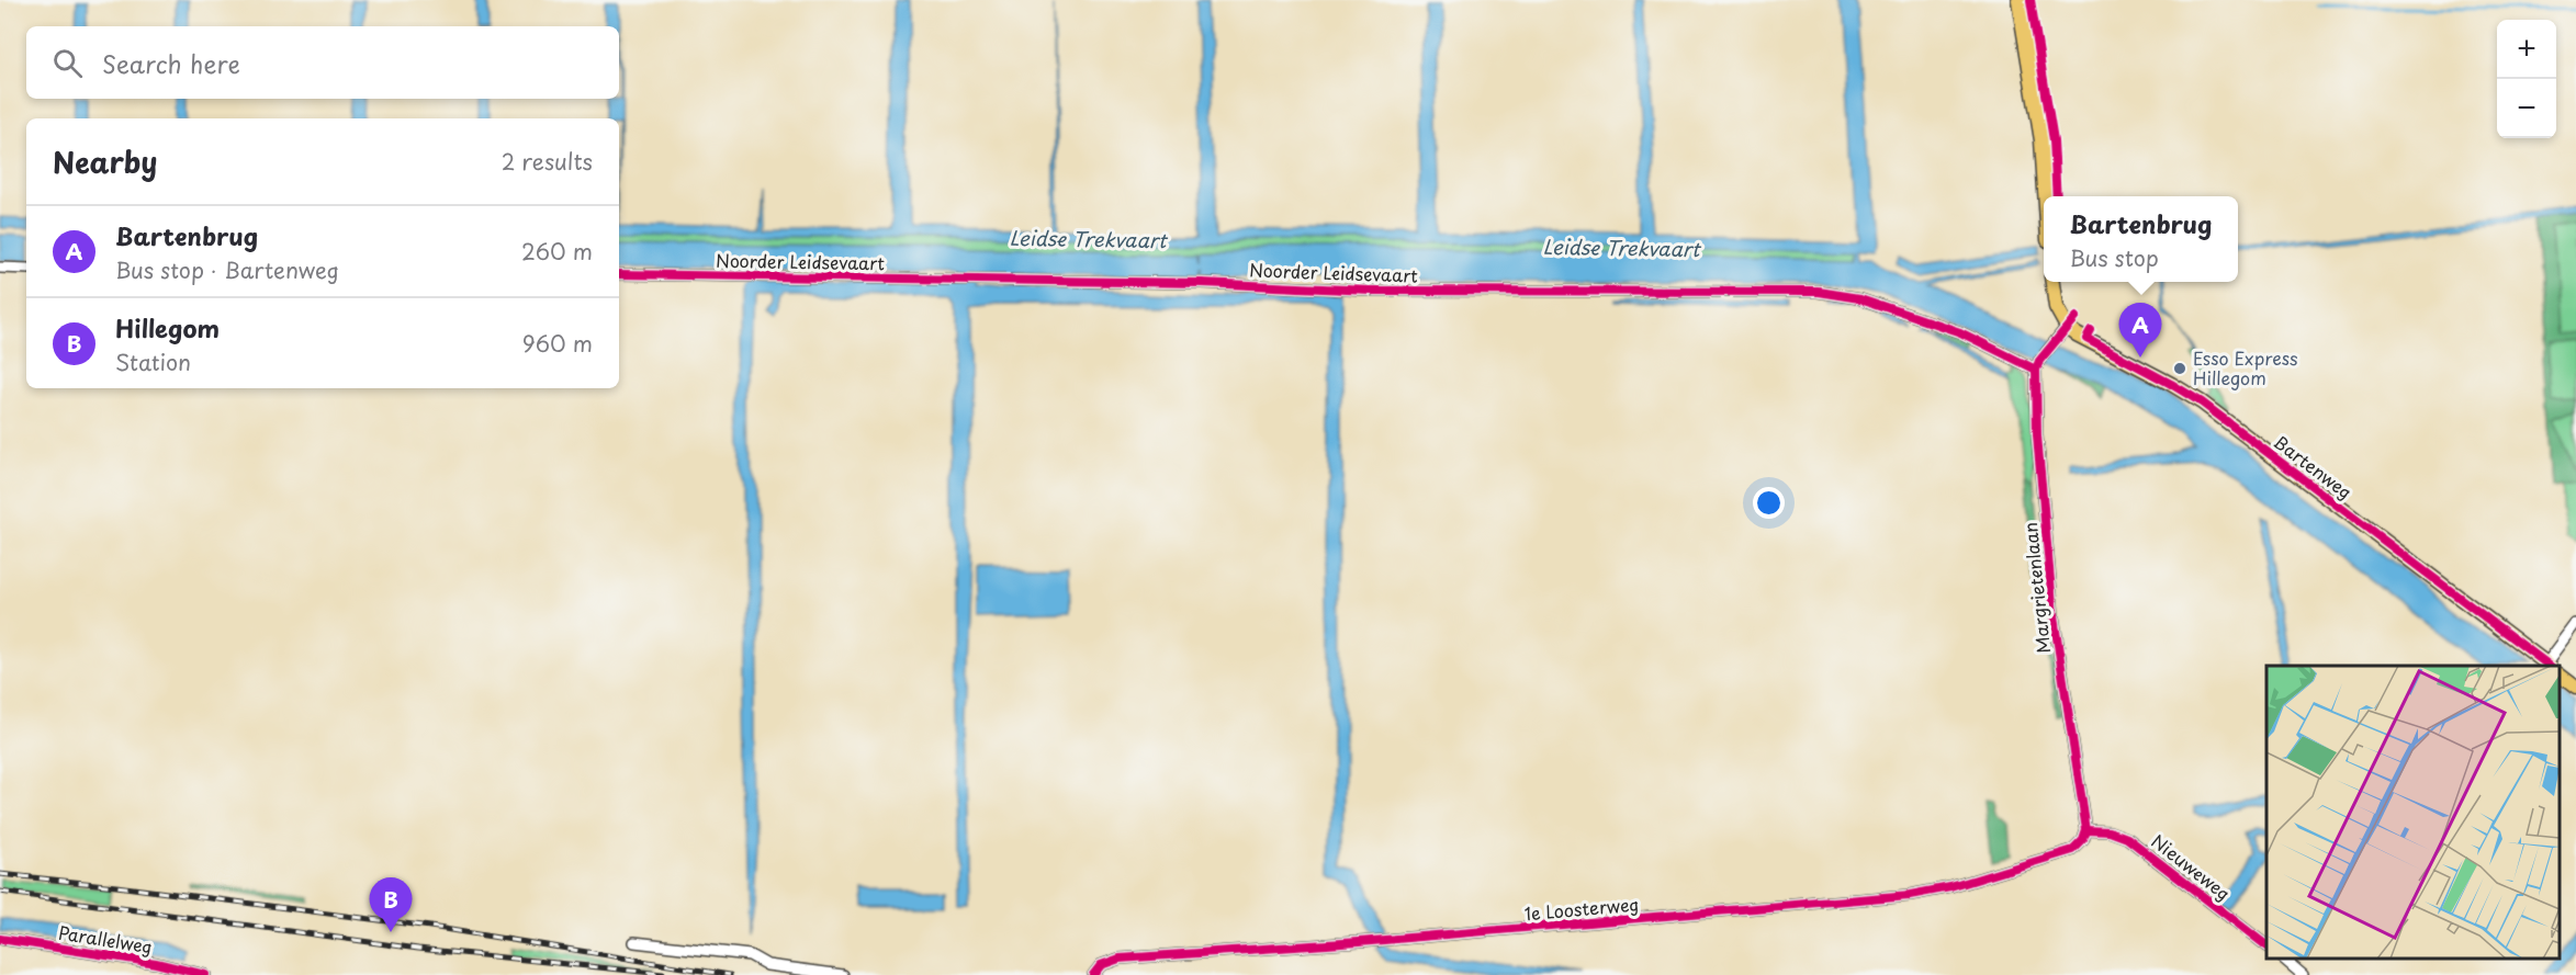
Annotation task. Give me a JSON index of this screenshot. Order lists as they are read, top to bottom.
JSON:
{
  "streets": {
    "main road": ["Bartenweg"],
    "street": [
      "Noorder Leidsevaart",
      "Margrietenlaan",
      "Nieuweweg",
      "1e Loosterweg",
      "Parallelweg"
    ]
  },
  "crossings": [
    ["Noorder Leidsevaart", "Margrietenlaan"],
    ["Margrietenlaan", "Nieuweweg"],
    ["Margrietenlaan", "1e Loosterweg"],
    ["Nieuweweg", "1e Loosterweg"]
  ],
  "water": ["Leidse Trekvaart"],
  "places": ["Esso Express Hillegom"],
  "page": {
    "map_buttons": ["+", "−"],
    "search": "Search here",
    "heading": ["Nearby", "2 results"],
    "popup": ["Bartenbrug", "Bus stop"],
    "list": [
      {
        "mark": "A",
        "name": "Bartenbrug",
        "note": "Bus stop · Bartenweg",
        "value": "260 m"
      },
      {
        "mark": "B",
        "name": "Hillegom",
        "note": "Station",
        "value": "960 m"
      }
    ],
    "pins": ["A", "B"]
  }
}
